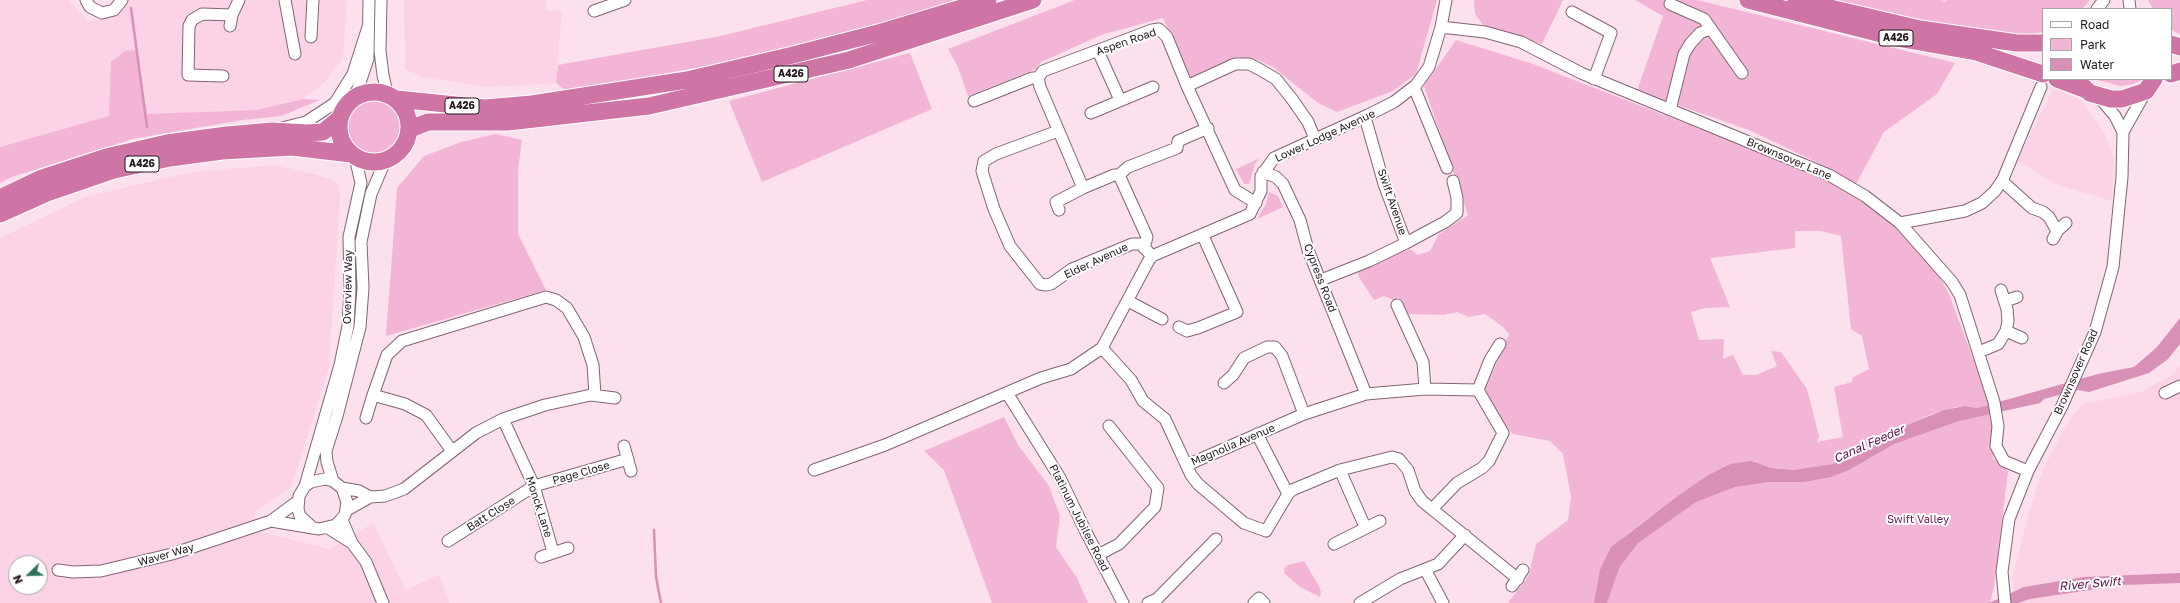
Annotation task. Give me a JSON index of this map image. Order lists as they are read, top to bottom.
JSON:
{
  "streets": {
    "highway": ["A426"],
    "street": [
      "Aspen Road",
      "Lower Lodge Avenue",
      "Brownsover Lane",
      "Swift Avenue",
      "Elder Avenue",
      "Cypress Road",
      "Overview Way",
      "Brownsover Road",
      "Magnolia Avenue",
      "Page Close",
      "Monck Lane",
      "Batt Close",
      "Platinum Jubilee Road",
      "Waver Way"
    ]
  },
  "crossings": [
    ["A426", "Overview Way"],
    ["Lower Lodge Avenue", "Brownsover Lane"],
    ["Lower Lodge Avenue", "Swift Avenue"],
    ["Lower Lodge Avenue", "Cypress Road"],
    ["Brownsover Lane", "Brownsover Road"],
    ["Swift Avenue", "Cypress Road"],
    ["Cypress Road", "Magnolia Avenue"],
    ["Overview Way", "Waver Way"],
    ["Page Close", "Monck Lane"],
    ["Page Close", "Batt Close"],
    ["Monck Lane", "Batt Close"]
  ],
  "water": ["Canal Feeder", "River Swift"],
  "parks": ["Swift Valley"],
  "legend": ["Road", "Park", "Water"],
  "north": "bottom left"
}
